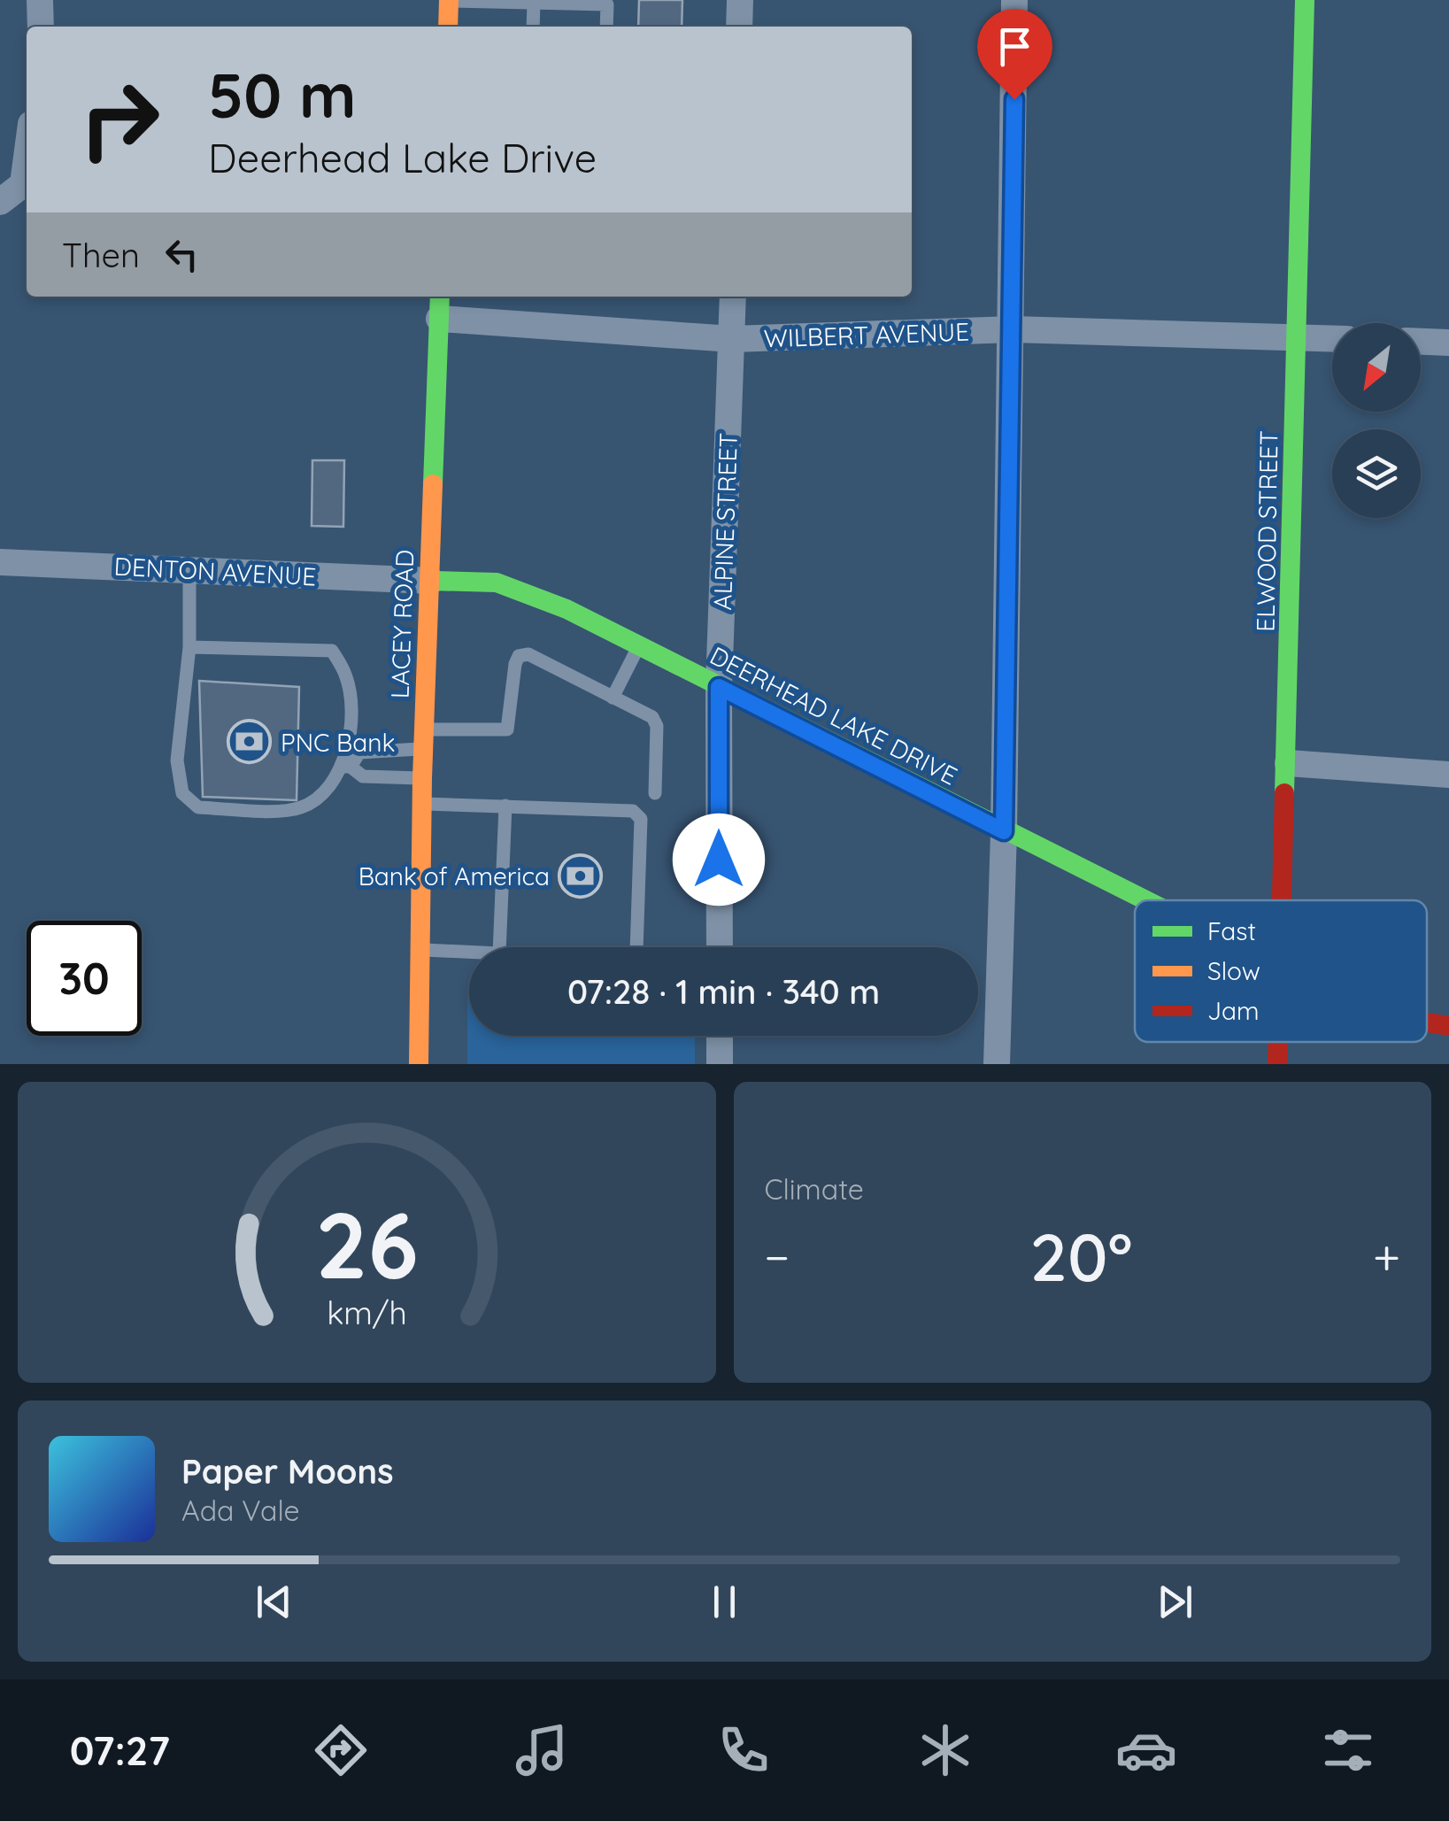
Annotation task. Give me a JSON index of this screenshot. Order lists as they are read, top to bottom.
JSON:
{
  "streets": {
    "street": [
      "WILBERT AVENUE",
      "ALPINE STREET",
      "ELWOOD STREET",
      "DENTON AVENUE",
      "LACEY ROAD",
      "DEERHEAD LAKE DRIVE"
    ]
  },
  "crossings": [
    ["WILBERT AVENUE", "ALPINE STREET"],
    ["WILBERT AVENUE", "ELWOOD STREET"],
    ["WILBERT AVENUE", "LACEY ROAD"],
    ["ALPINE STREET", "DEERHEAD LAKE DRIVE"],
    ["DENTON AVENUE", "LACEY ROAD"],
    ["DENTON AVENUE", "DEERHEAD LAKE DRIVE"],
    ["LACEY ROAD", "DEERHEAD LAKE DRIVE"]
  ],
  "places": {
    "bank": ["PNC Bank", "Bank of America"]
  },
  "legend": ["Fast", "Slow", "Jam"],
  "north": "bottom left",
  "page": {
    "turn": ["50 m", "Deerhead Lake Drive"],
    "then": "Then",
    "limit": "30",
    "trip": "07:28 · 1 min · 340 m",
    "tile": "Climate",
    "heat": ["−", "20°", "+"],
    "song": ["Paper Moons", "Ada Vale"],
    "tabs": "07:27",
    "gauge": ["26", "km/h"]
  }
}
